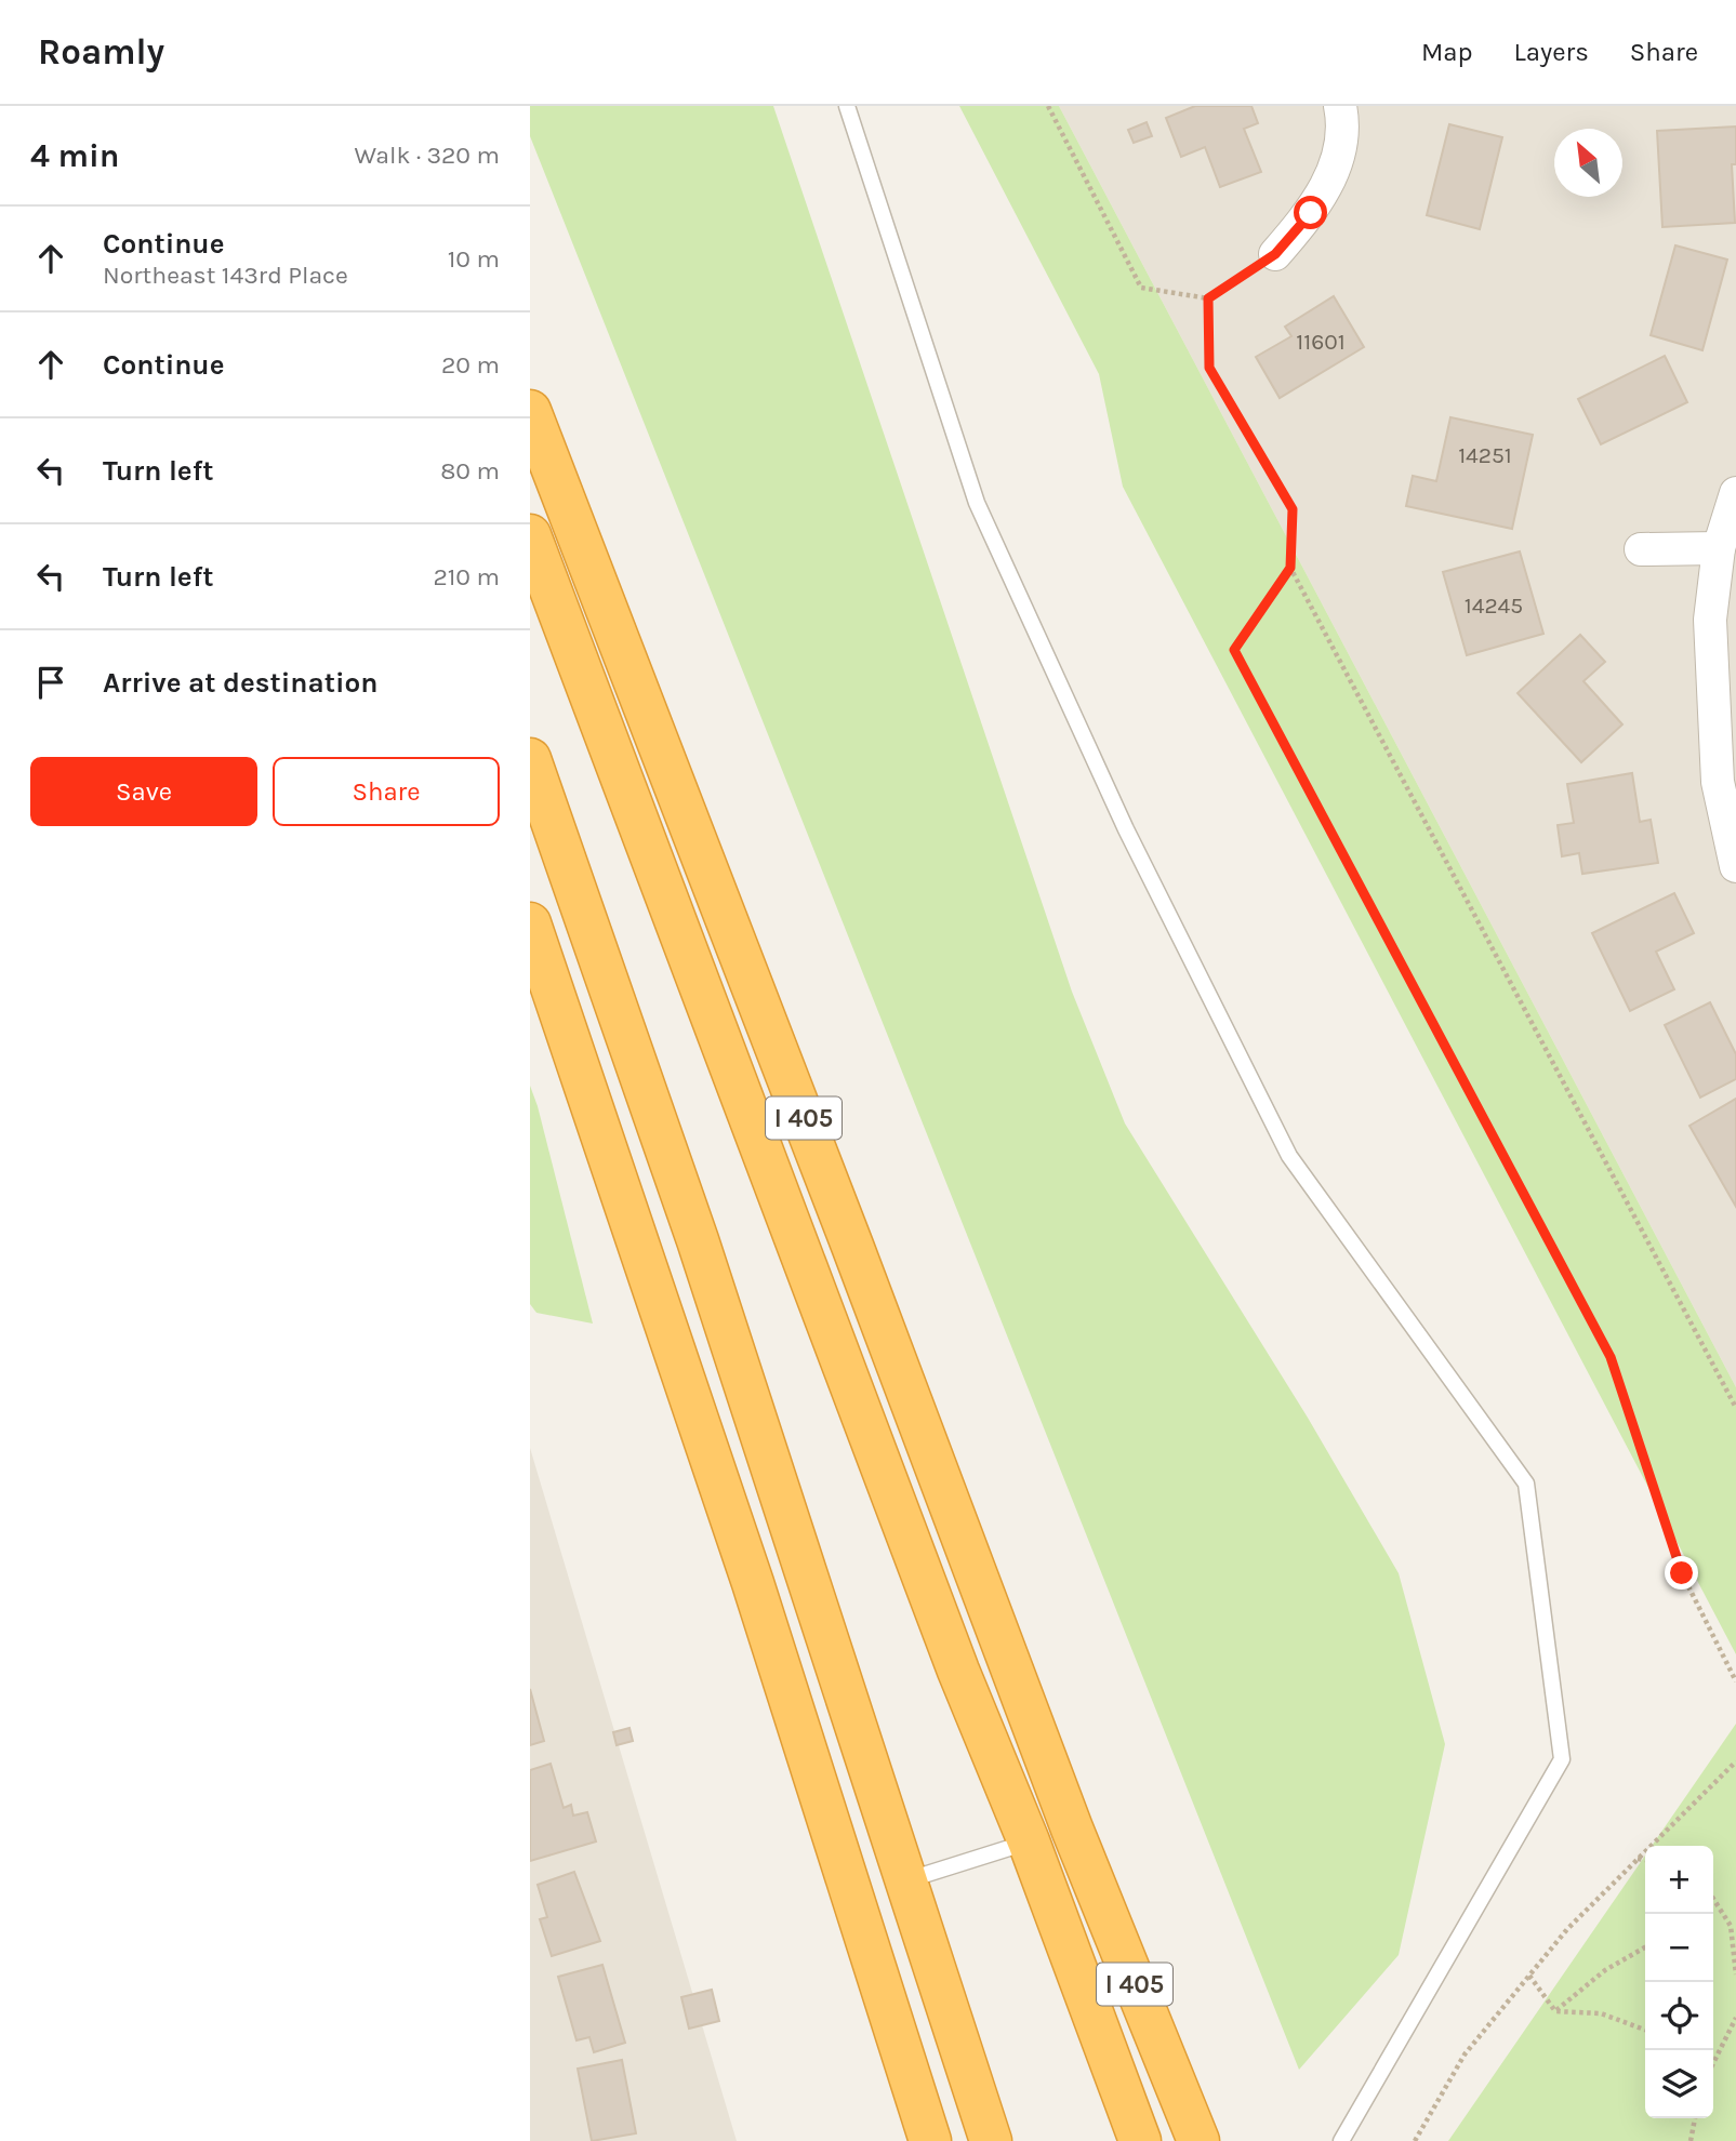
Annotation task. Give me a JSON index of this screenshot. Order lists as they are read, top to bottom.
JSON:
{
  "streets": {
    "highway": ["I 405"]
  },
  "house_numbers": ["11601", "14251", "14245"],
  "north": "top left",
  "page": {
    "header": "Roamly",
    "nav": ["Map", "Layers", "Share"],
    "heading": ["4 min", "Walk · 320 m"],
    "list": [
      ["Continue", "Northeast 143rd Place", "10 m"],
      ["Continue", "20 m"],
      ["Turn left", "80 m"],
      ["Turn left", "210 m"],
      "Arrive at destination"
    ],
    "buttons": ["Save", "Share"],
    "map_buttons": ["+", "−"]
  }
}
